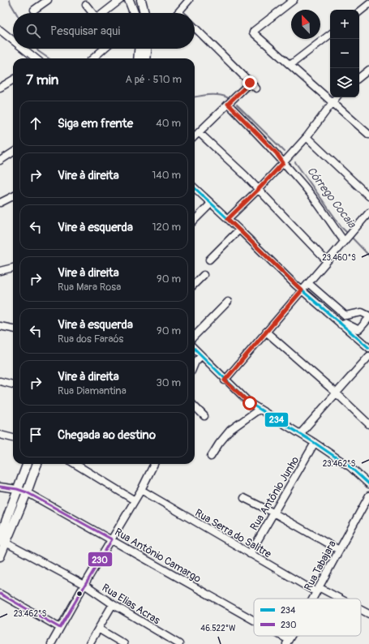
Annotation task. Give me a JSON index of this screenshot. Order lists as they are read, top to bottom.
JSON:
{
  "streets": {
    "street": [
      "Rua Antônio Junho",
      "Rua Serra do Salitre",
      "Rua Antônio Camargo",
      "Rua Tabajara",
      "Rua Elias Acras"
    ]
  },
  "crossings": [
    ["Rua Antônio Junho", "Rua Serra do Salitre"],
    ["Rua Serra do Salitre", "Rua Tabajara"]
  ],
  "water": ["Córrego Cocaia"],
  "lines": ["transit line 234", "transit line 230"],
  "legend": ["234", "230"],
  "north": "top left",
  "page": {
    "map_buttons": ["+", "−"],
    "search": "Pesquisar aqui",
    "heading": ["7 min", "A pé · 510 m"],
    "list": [
      ["Siga em frente", "40 m"],
      ["Vire à direita", "140 m"],
      ["Vire à esquerda", "120 m"],
      ["Vire à direita", "Rua Mara Rosa", "90 m"],
      ["Vire à esquerda", "Rua dos Faraós", "90 m"],
      ["Vire à direita", "Rua Diamantina", "30 m"],
      "Chegada ao destino"
    ]
  },
  "coordinates": ["23.460°S", "23.462°S", "46.522°W"]
}
